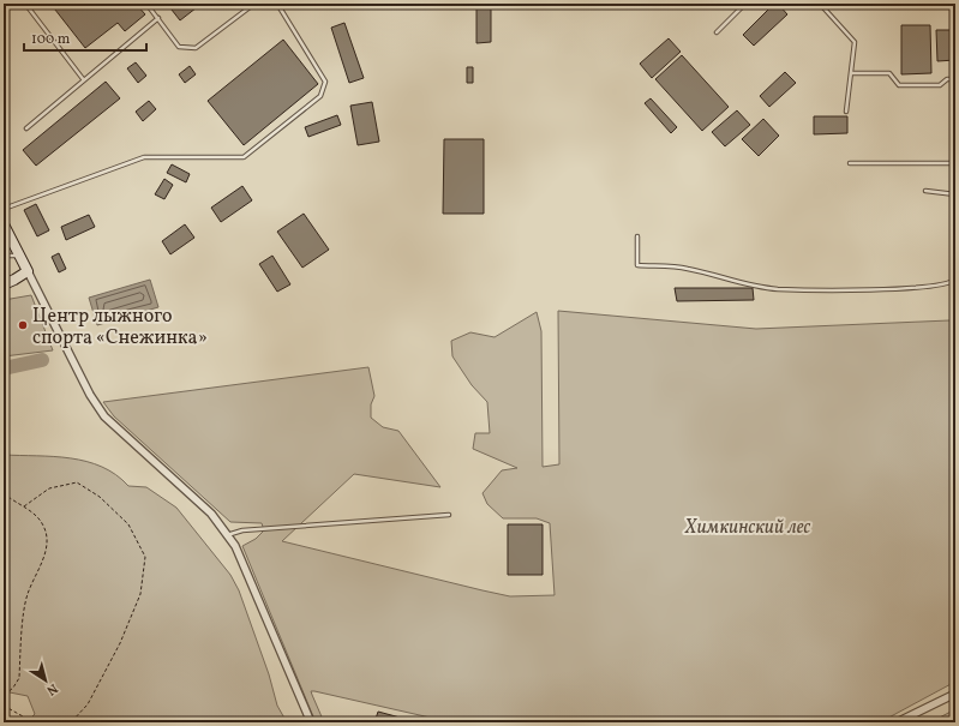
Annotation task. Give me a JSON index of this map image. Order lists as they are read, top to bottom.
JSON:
{
  "parks": ["Химкинский лес"],
  "places": ["Центр лыжного спорта «Снежинка»"],
  "scale_bar": "100 m",
  "north": "bottom right"
}
